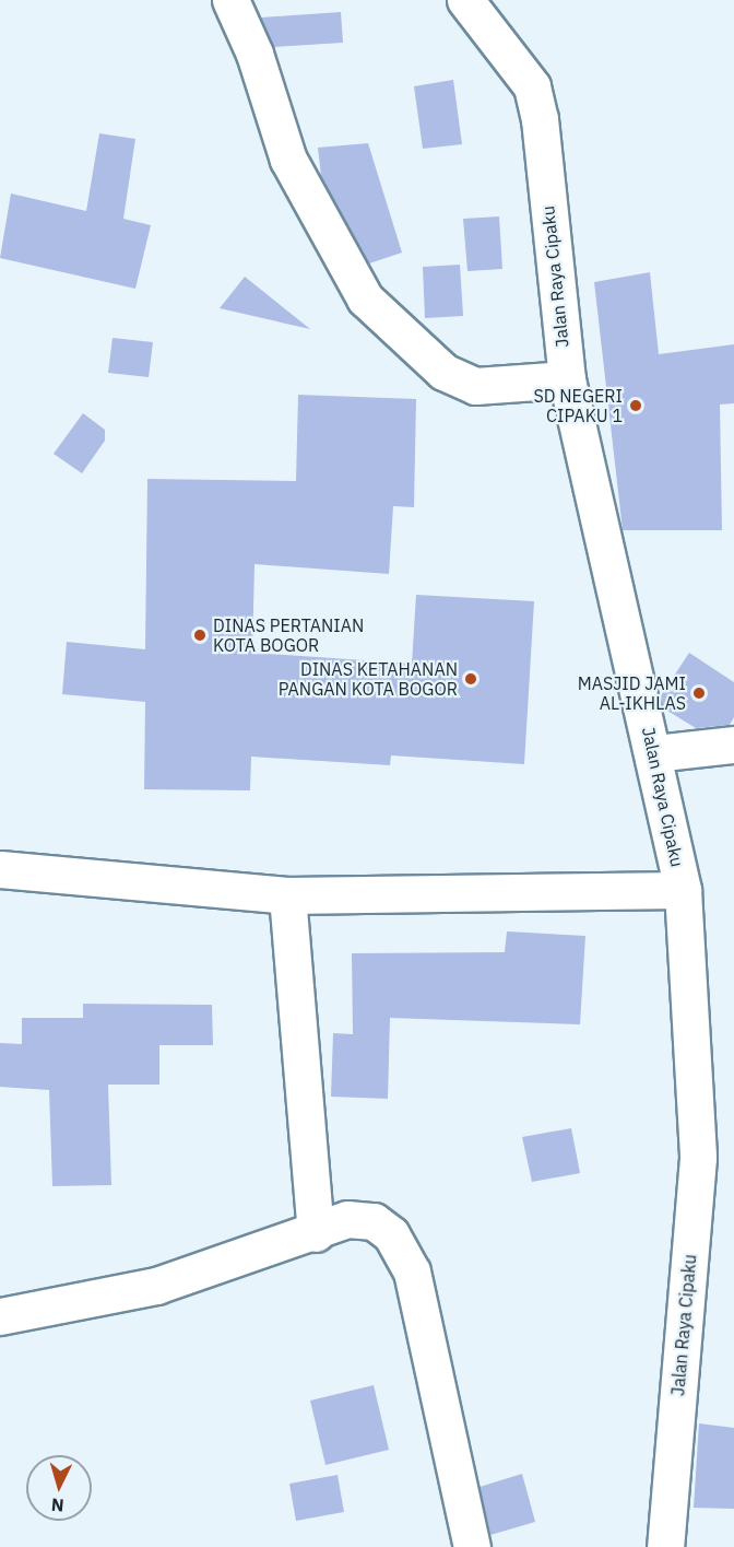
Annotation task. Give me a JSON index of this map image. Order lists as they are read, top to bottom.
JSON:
{
  "streets": {
    "street": ["Jalan Raya Cipaku"]
  },
  "places": [
    "SD NEGERI CIPAKU 1",
    "DINAS PERTANIAN KOTA BOGOR",
    "DINAS KETAHANAN PANGAN KOTA BOGOR",
    "MASJID JAMI AL-IKHLAS"
  ],
  "north": "bottom"
}
